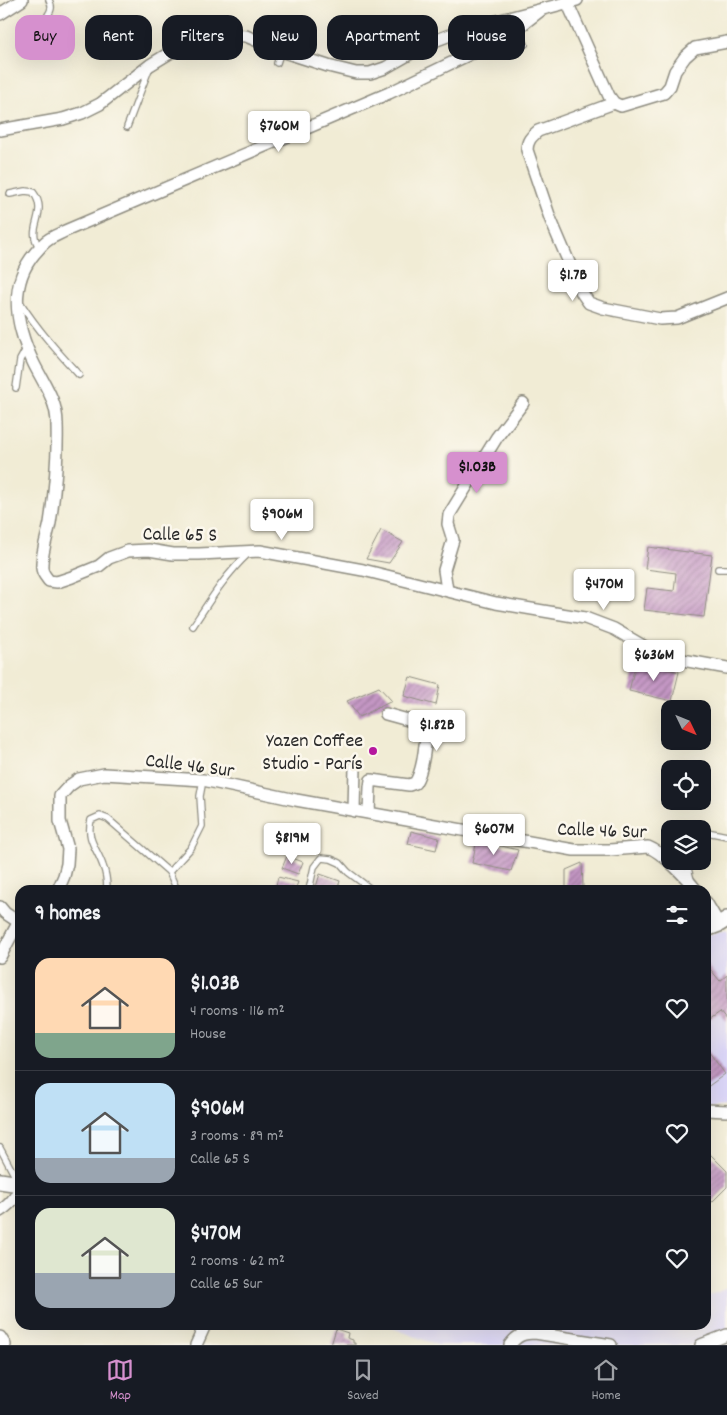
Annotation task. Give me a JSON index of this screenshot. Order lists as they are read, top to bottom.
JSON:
{
  "streets": {
    "street": ["Calle 65 S", "Calle 46 Sur"]
  },
  "places": ["Yazen Coffee Studio - París"],
  "north": "bottom right",
  "page": {
    "chip": [
      "Buy",
      "Rent",
      "Filters",
      "New",
      "Apartment",
      "House"
    ],
    "price": [
      "$760M",
      "$1.7B",
      "$1.03B",
      "$906M",
      "$470M",
      "$636M",
      "$1.82B",
      "$607M",
      "$819M"
    ],
    "heading": "9 homes",
    "list": [
      {
        "name": "$1.03B",
        "note": "4 rooms · 116 m² · House"
      },
      {
        "name": "$906M",
        "note": "3 rooms · 89 m² · Calle 65 S"
      },
      {
        "name": "$470M",
        "note": "2 rooms · 62 m² · Calle 65 Sur"
      }
    ],
    "tabs": ["Map", "Saved", "Home"]
  }
}
